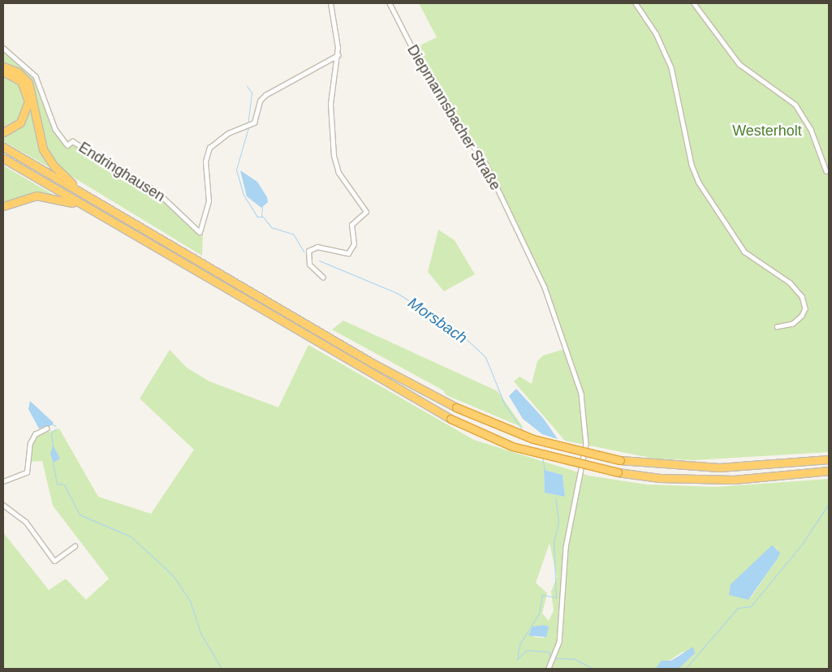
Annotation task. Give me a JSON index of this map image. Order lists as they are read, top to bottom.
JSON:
{
  "streets": {
    "street": ["Diepmannsbacher Straße", "Endringhausen"]
  },
  "water": ["Morsbach"],
  "parks": ["Westerholt"]
}
